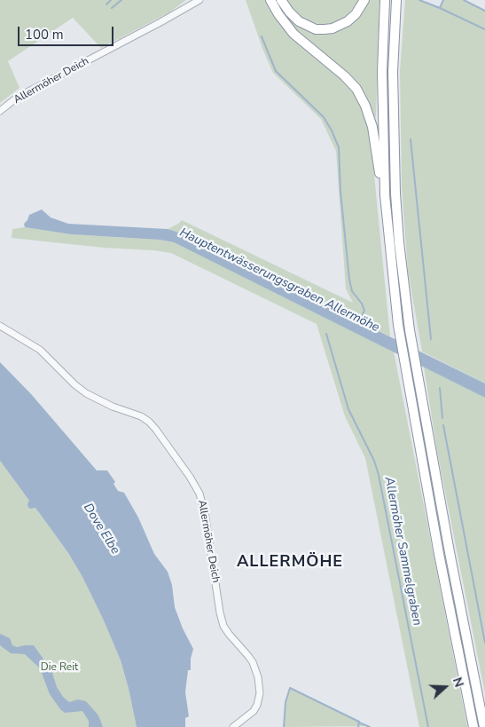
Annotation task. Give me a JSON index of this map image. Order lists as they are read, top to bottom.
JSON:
{
  "streets": {
    "street": ["Allermöher Deich"]
  },
  "districts": ["ALLERMÖHE"],
  "water": ["Hauptentwässerungsgraben Allermöhe", "Dove Elbe", "Allermöher Sammelgraben"],
  "parks": ["Die Reit"],
  "scale_bar": "100 m",
  "north": "right"
}
